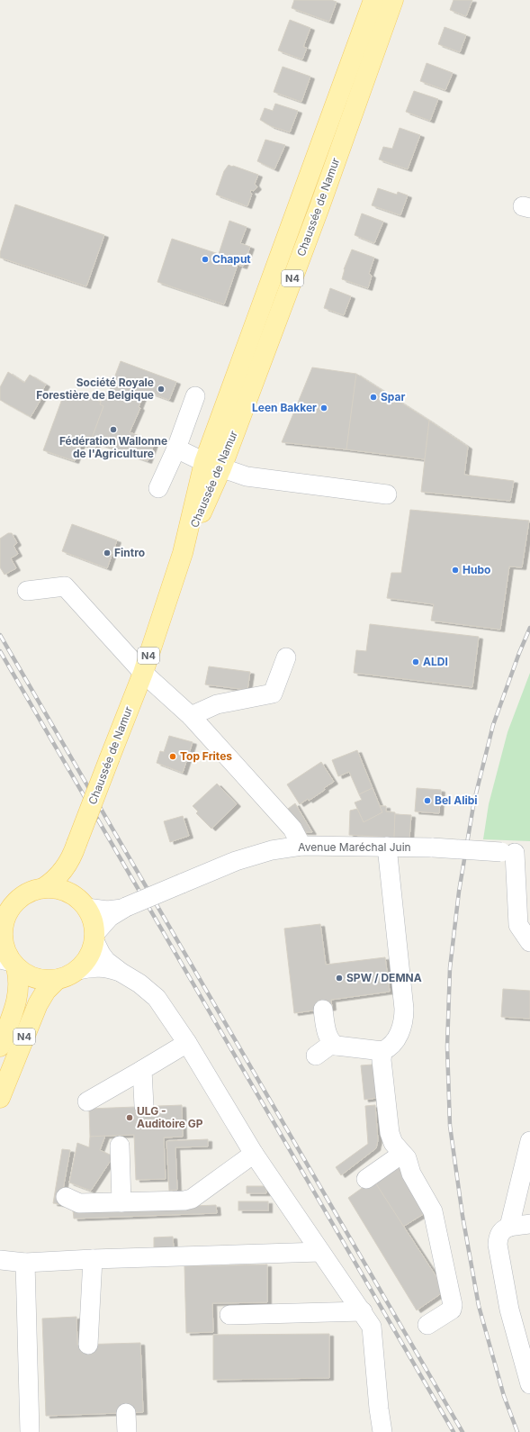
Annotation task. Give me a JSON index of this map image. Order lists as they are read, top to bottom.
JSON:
{
  "streets": {
    "main road": ["Chaussée de Namur", "N4"],
    "street": ["Avenue Maréchal Juin"]
  },
  "crossings": [
    ["Chaussée de Namur", "N4"],
    ["Chaussée de Namur", "Avenue Maréchal Juin"],
    ["N4", "Avenue Maréchal Juin"]
  ],
  "places": [
    "Chaput",
    "Société Royale Forestière de Belgique",
    "Spar",
    "Leen Bakker",
    "Fédération Wallonne de l'Agriculture",
    "Fintro",
    "Hubo",
    "ALDI",
    "Top Frites",
    "Bel Alibi",
    "SPW / DEMNA",
    "ULG - Auditoire GP"
  ]
}
